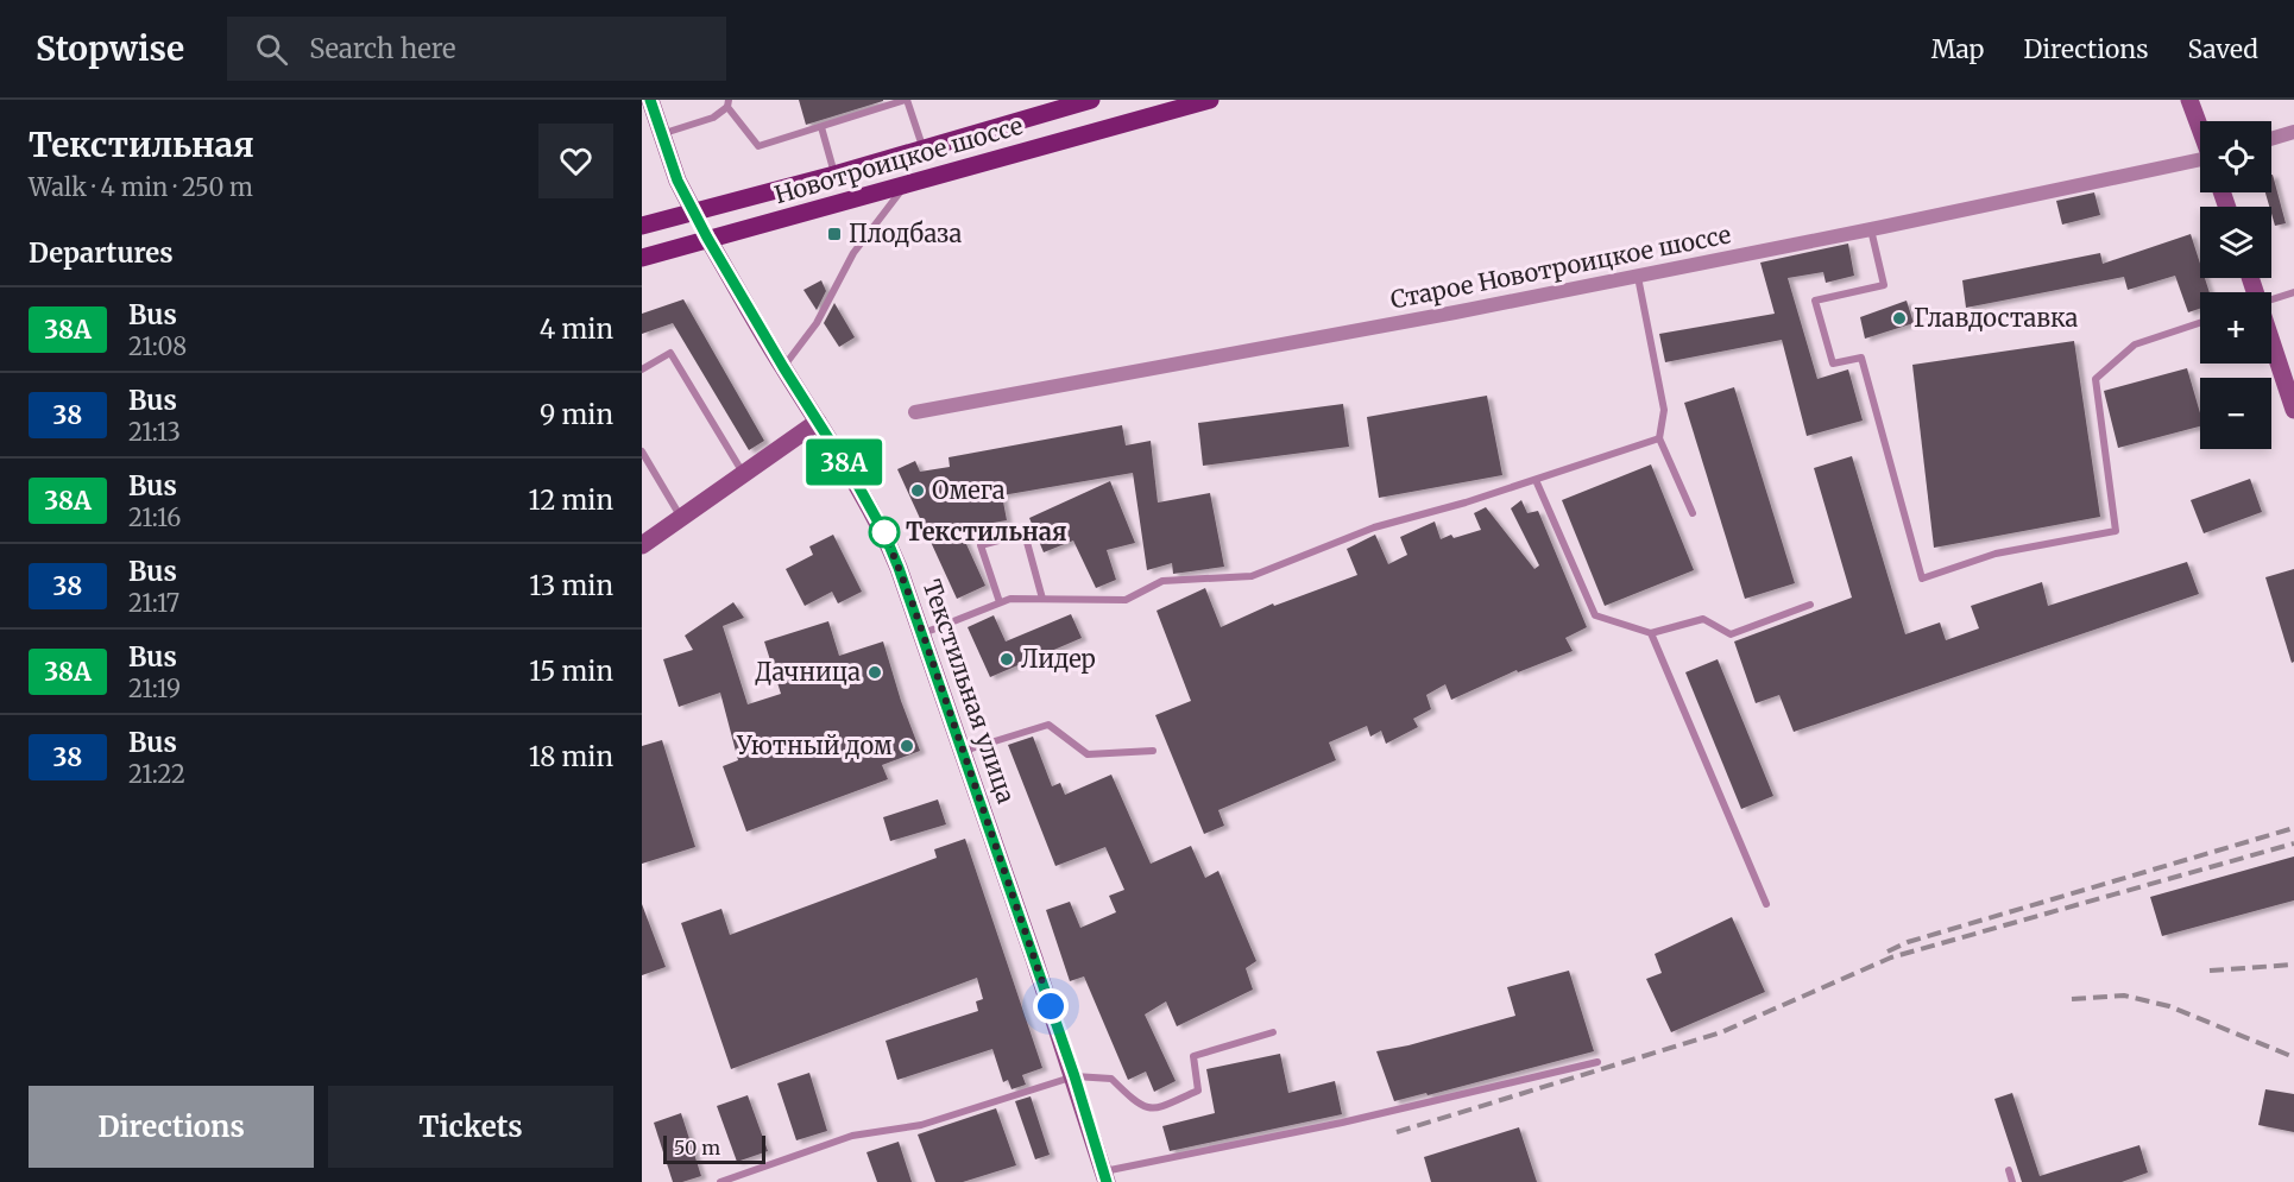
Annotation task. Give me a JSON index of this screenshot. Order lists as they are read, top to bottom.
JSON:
{
  "streets": {
    "main road": ["Новотроицкое шоссе", "Текстильная улица"],
    "street": ["Старое Новотроицкое шоссе"]
  },
  "crossings": [
    ["Новотроицкое шоссе", "Текстильная улица"]
  ],
  "places": {
    "transit": ["Плодбаза"],
    "other": [
      "Главдоставка",
      "Омега",
      "Текстильная",
      "Лидер",
      "Дачница",
      "Уютный дом"
    ]
  },
  "lines": ["bus line 38А"],
  "scale_bar": "50 m",
  "page": {
    "header": "Stopwise",
    "search": "Search here",
    "nav": ["Map", "Directions", "Saved"],
    "heading": [
      ["Текстильная", "Walk · 4 min · 250 m"],
      "Departures"
    ],
    "on_map": "38А",
    "map_buttons": ["+", "−"],
    "list": [
      {
        "mark": "38А",
        "name": "Bus",
        "note": "21:08",
        "value": "4 min"
      },
      {
        "mark": "38",
        "name": "Bus",
        "note": "21:13",
        "value": "9 min"
      },
      {
        "mark": "38А",
        "name": "Bus",
        "note": "21:16",
        "value": "12 min"
      },
      {
        "mark": "38",
        "name": "Bus",
        "note": "21:17",
        "value": "13 min"
      },
      {
        "mark": "38А",
        "name": "Bus",
        "note": "21:19",
        "value": "15 min"
      },
      {
        "mark": "38",
        "name": "Bus",
        "note": "21:22",
        "value": "18 min"
      }
    ],
    "buttons": ["Directions", "Tickets"],
    "scale": "50 m"
  }
}
